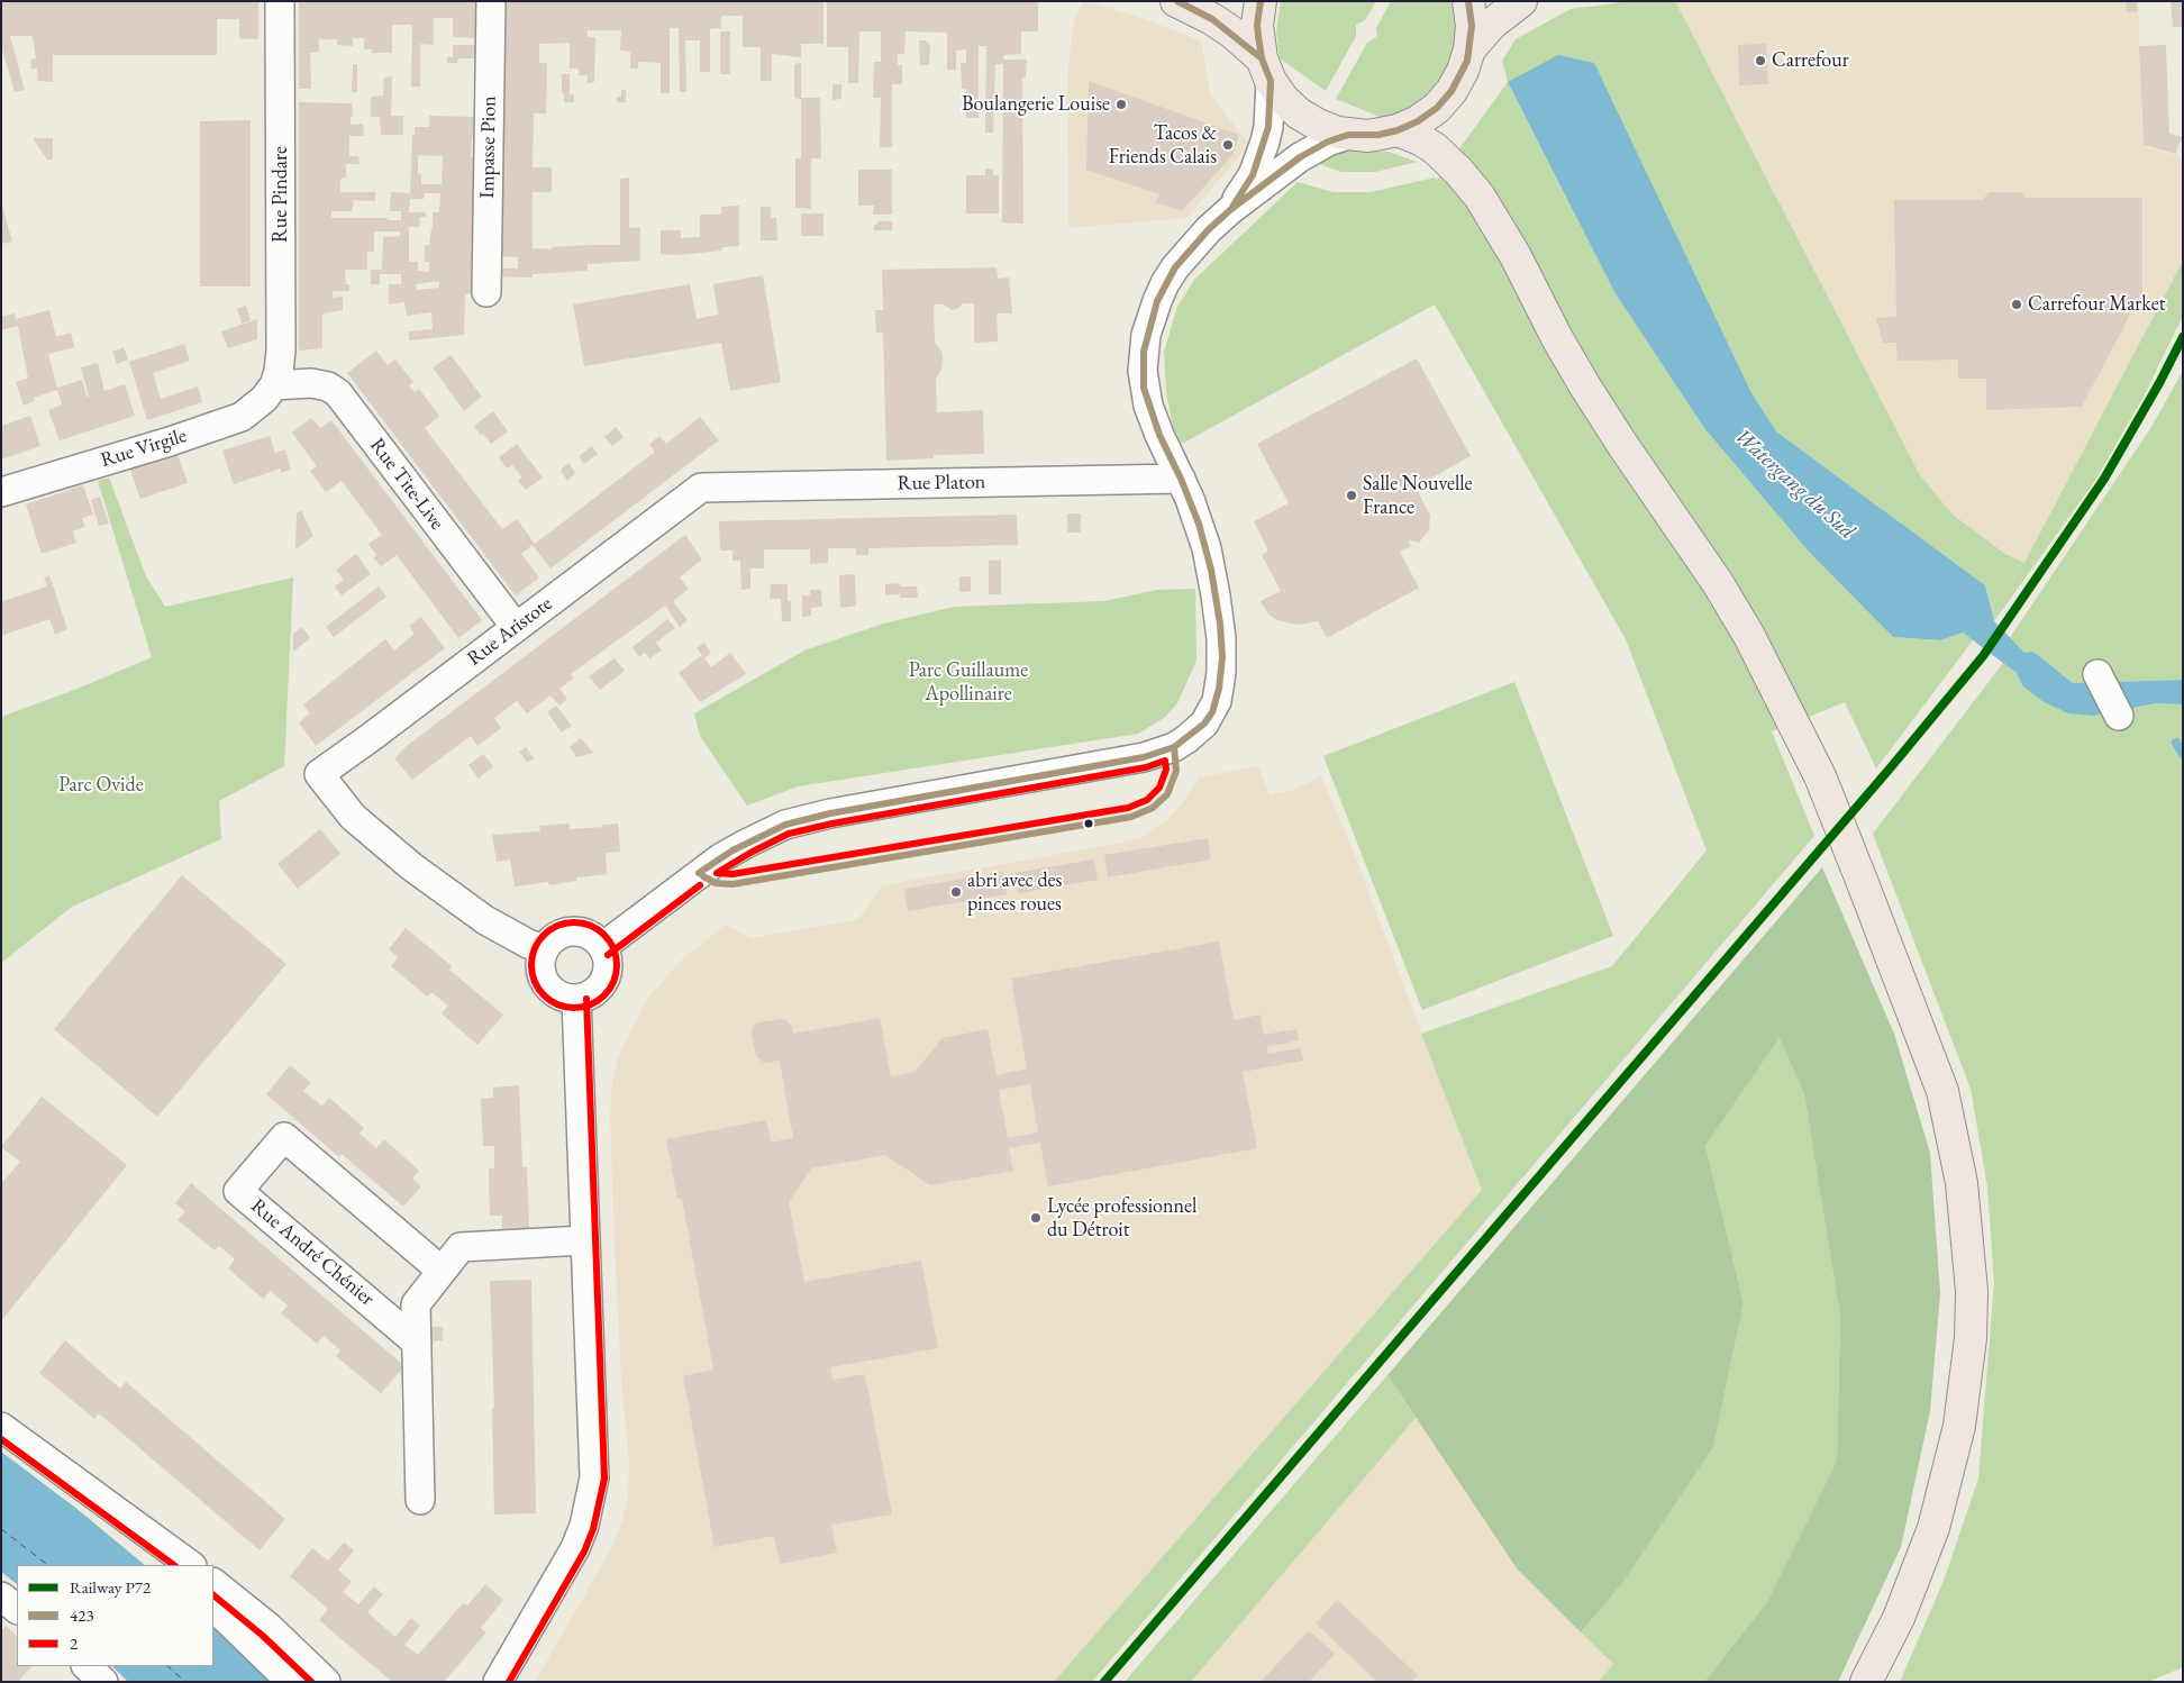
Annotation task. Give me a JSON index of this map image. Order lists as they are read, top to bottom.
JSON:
{
  "streets": {
    "street": [
      "Impasse Pion",
      "Rue Pindare",
      "Rue Virgile",
      "Rue Platon",
      "Rue Tite-Live",
      "Rue Aristote",
      "Rue André Chénier"
    ]
  },
  "crossings": [
    ["Rue Pindare", "Rue Virgile"],
    ["Rue Pindare", "Rue Tite-Live"],
    ["Rue Virgile", "Rue Tite-Live"],
    ["Rue Platon", "Rue Aristote"],
    ["Rue Tite-Live", "Rue Aristote"]
  ],
  "water": ["Watergang du Sud"],
  "parks": ["Parc Guillaume Apollinaire", "Parc Ovide"],
  "places": [
    "Carrefour",
    "Boulangerie Louise",
    "Tacos & Friends Calais",
    "Carrefour Market",
    "Salle Nouvelle France",
    "abri avec des pinces roues",
    "Lycée professionnel du Détroit"
  ],
  "lines": ["transit line 423", "rail line P72", "transit line 2"],
  "legend": ["Railway P72", "423", "2"]
}
